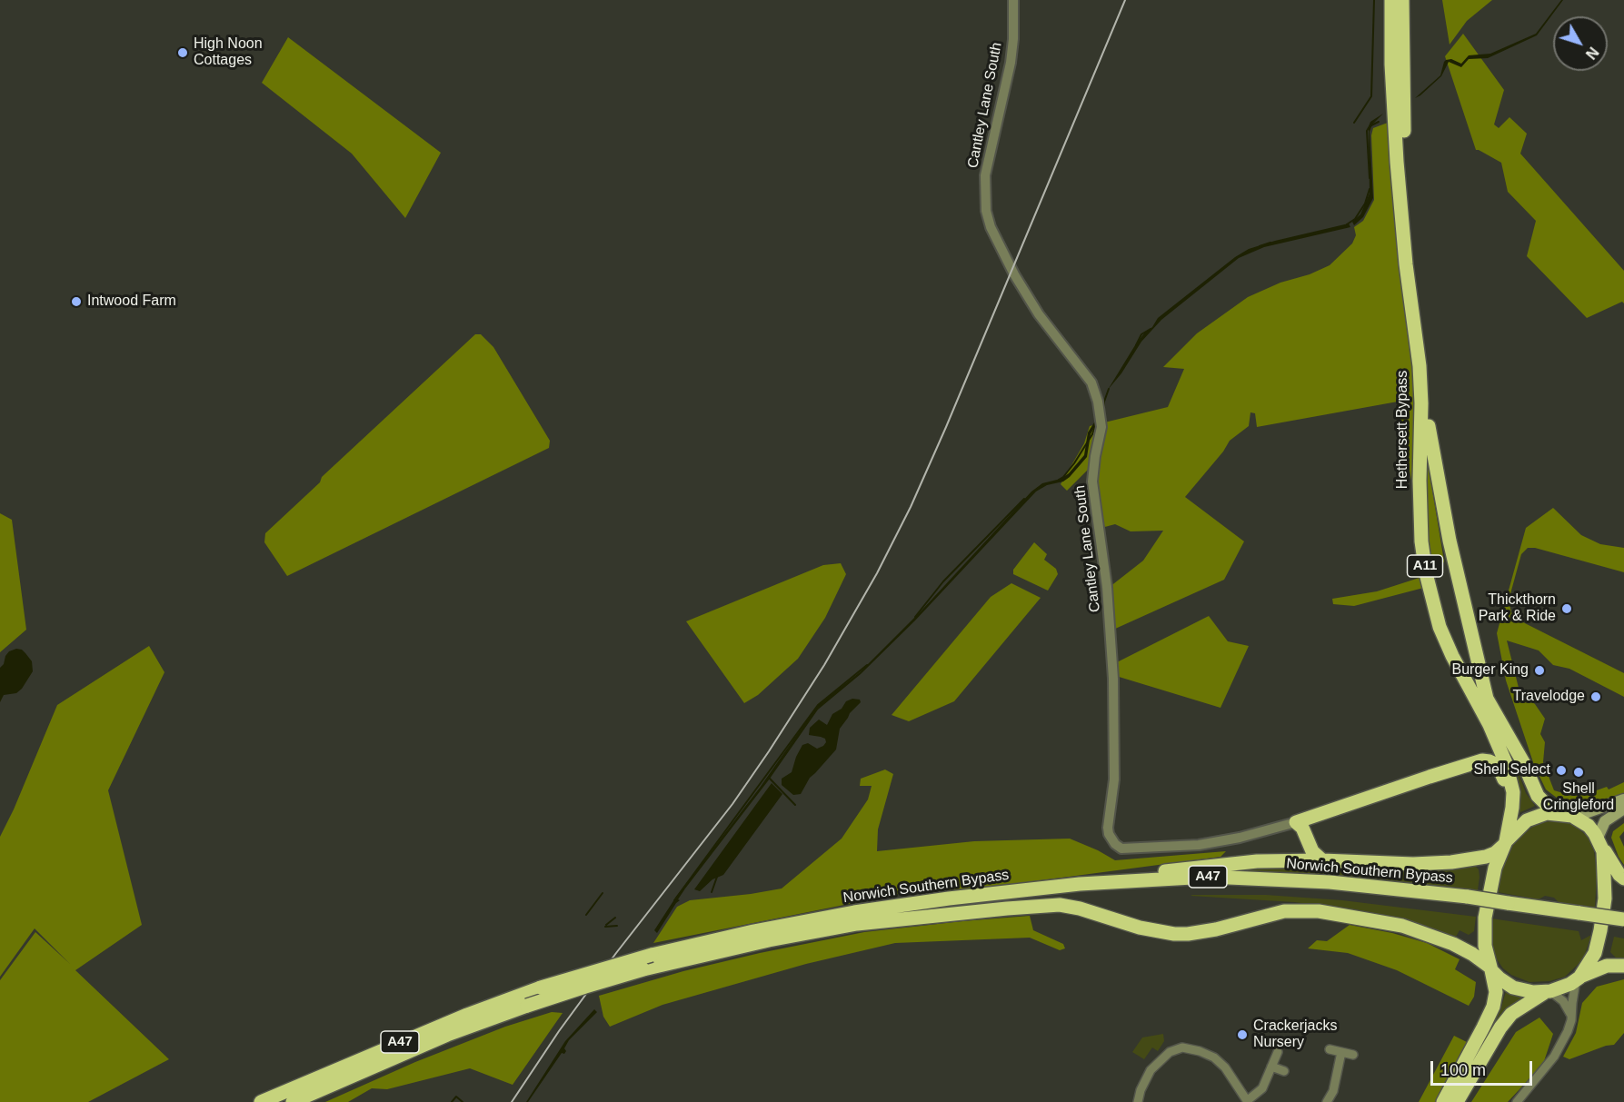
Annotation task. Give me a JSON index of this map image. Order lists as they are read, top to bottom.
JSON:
{
  "streets": {
    "highway": [
      "Hethersett Bypass",
      "A11",
      "Norwich Southern Bypass",
      "A47"
    ],
    "street": ["Cantley Lane South"]
  },
  "crossings": [
    ["Hethersett Bypass", "A47"],
    ["Norwich Southern Bypass", "A47"]
  ],
  "places": [
    "High Noon Cottages",
    "Intwood Farm",
    "Thickthorn Park & Ride",
    "Burger King",
    "Travelodge",
    "Shell Select",
    "Shell Cringleford",
    "Crackerjacks Nursery"
  ],
  "scale_bar": "100 m",
  "north": "bottom right"
}
